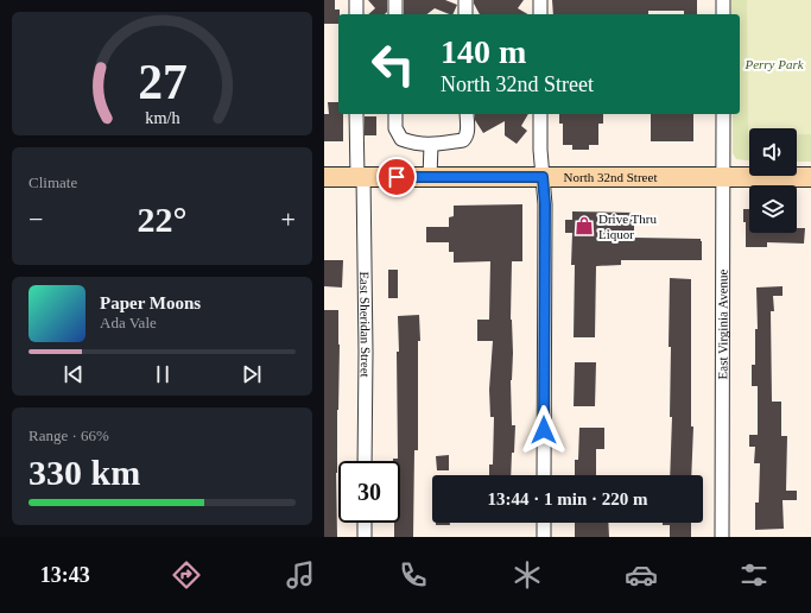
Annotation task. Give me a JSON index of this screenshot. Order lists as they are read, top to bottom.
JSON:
{
  "streets": {
    "main road": ["North 32nd Street"],
    "street": ["East Sheridan Street", "East Virginia Avenue"]
  },
  "crossings": [
    ["North 32nd Street", "East Sheridan Street"],
    ["North 32nd Street", "East Virginia Avenue"]
  ],
  "parks": ["Perry Park"],
  "places": {
    "shop": ["Drive Thru Liquor"]
  },
  "page": {
    "turn": ["140 m", "North 32nd Street"],
    "tile": [
      "Climate",
      ["Range · 66%", "330 km"]
    ],
    "heat": ["−", "22°", "+"],
    "song": ["Paper Moons", "Ada Vale"],
    "limit": "30",
    "trip": "13:44 · 1 min · 220 m",
    "tabs": "13:43",
    "gauge": ["27", "km/h"]
  }
}
